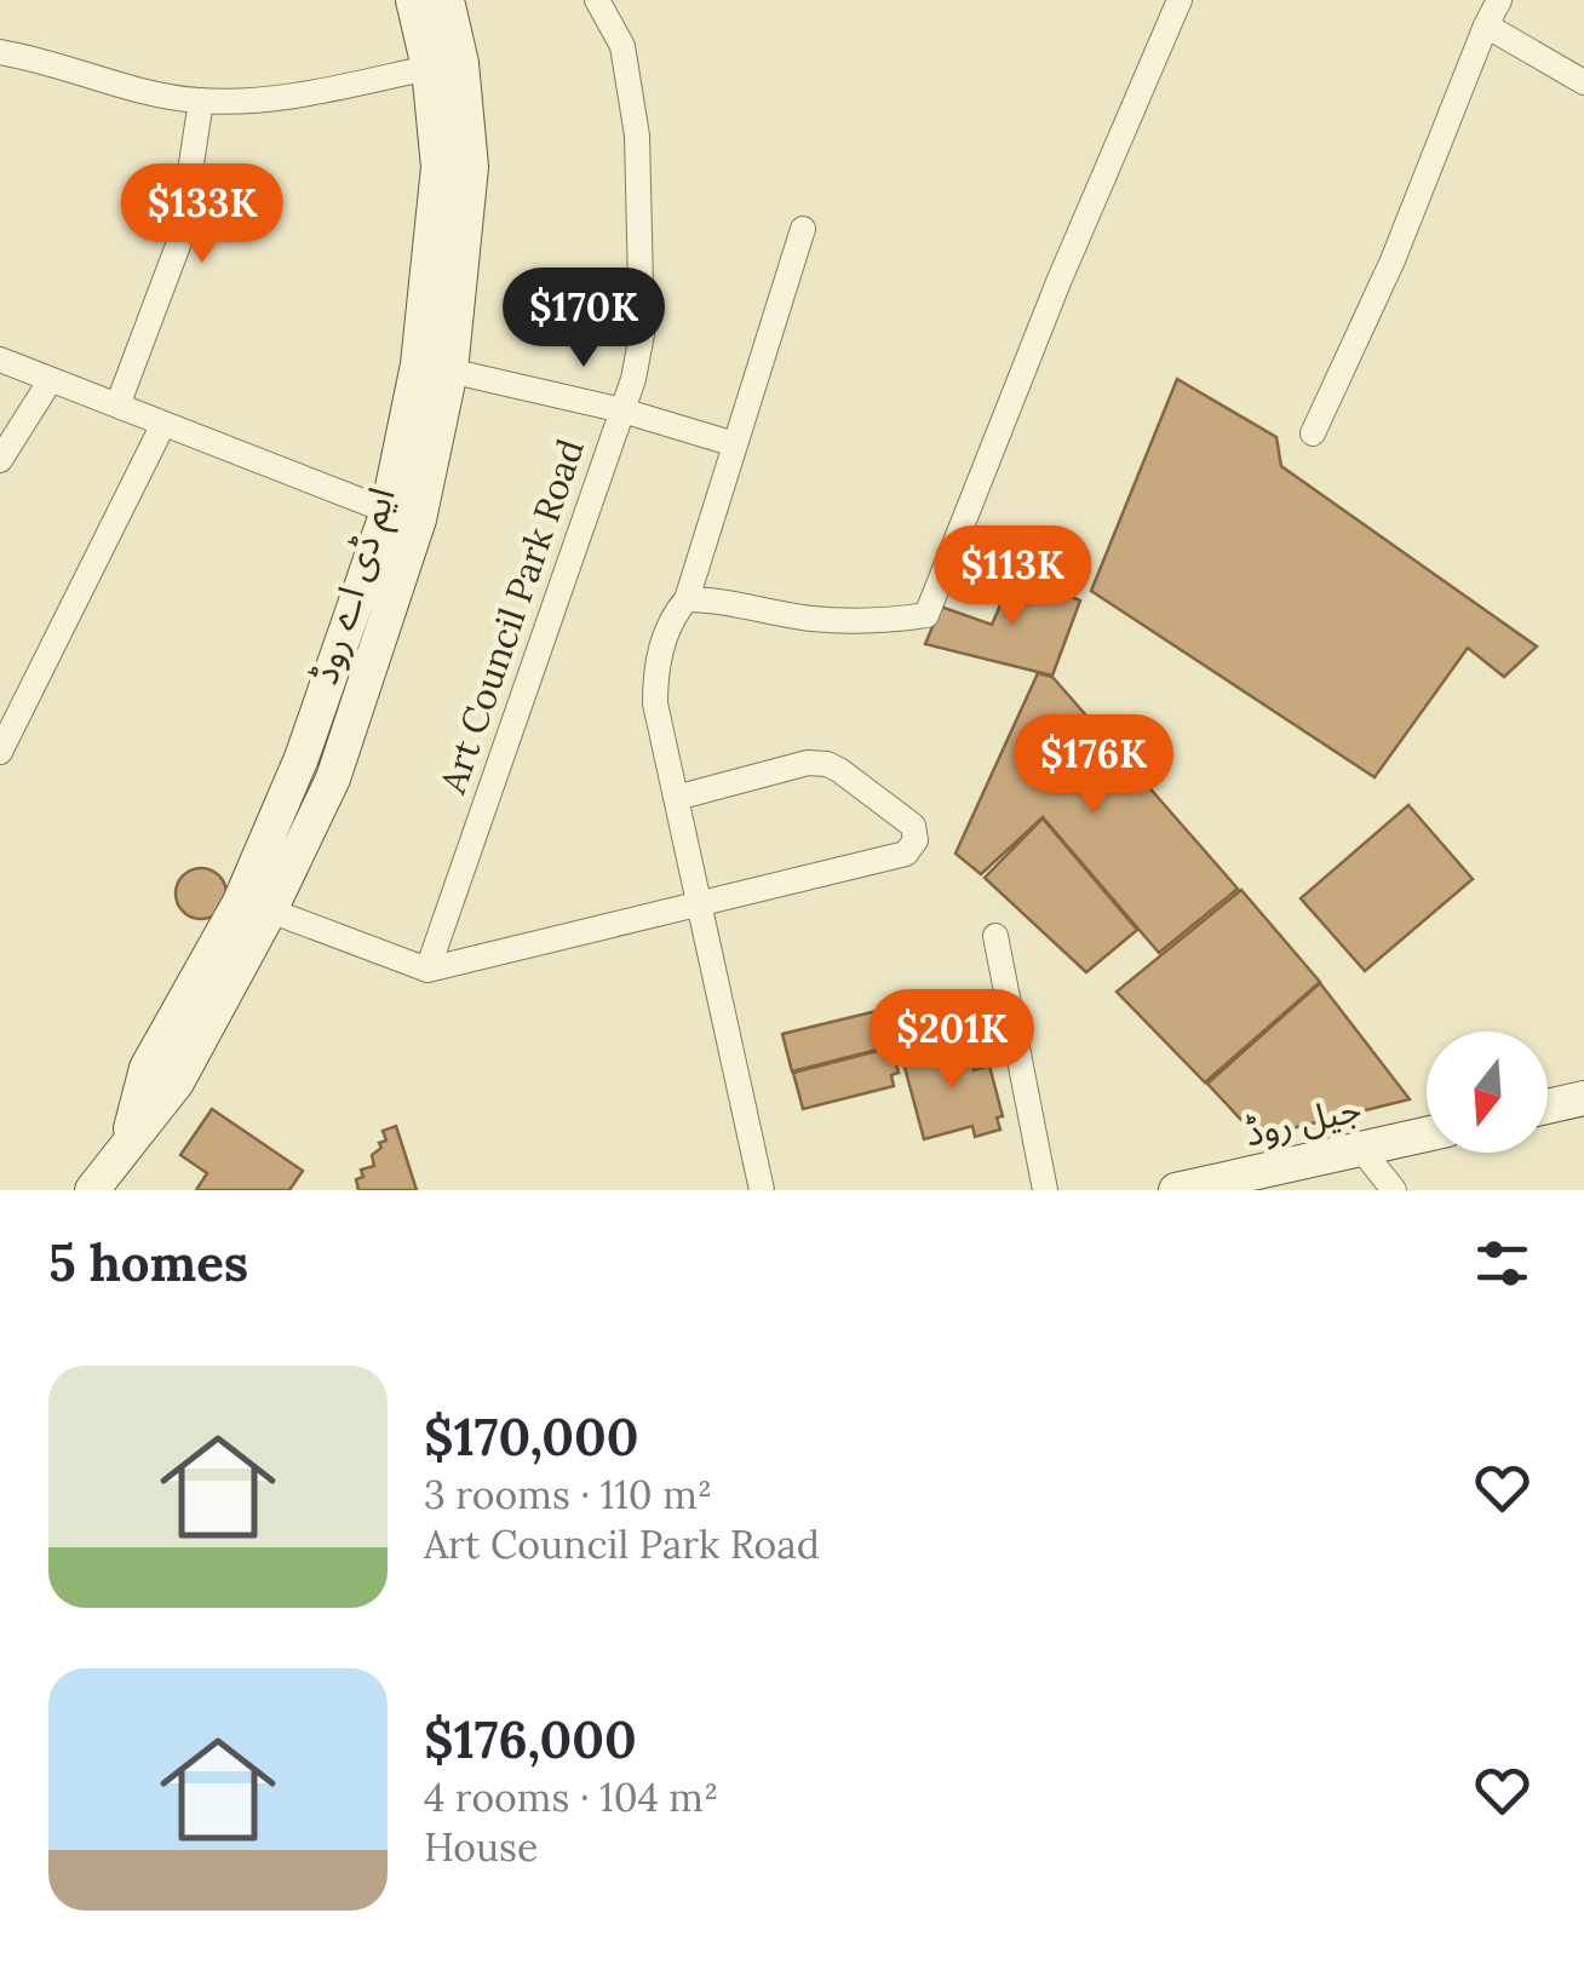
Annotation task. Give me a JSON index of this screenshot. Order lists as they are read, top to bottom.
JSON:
{
  "streets": {
    "main road": ["ایم ڈی اے روڈ", "جیل روڈ"],
    "street": ["Art Council Park Road"]
  },
  "north": "bottom",
  "page": {
    "price": [
      "$133K",
      "$170K",
      "$113K",
      "$176K",
      "$201K"
    ],
    "heading": "5 homes",
    "list": [
      {
        "name": "$170,000",
        "note": "3 rooms · 110 m² · Art Council Park Road"
      },
      {
        "name": "$176,000",
        "note": "4 rooms · 104 m² · House"
      }
    ]
  }
}
